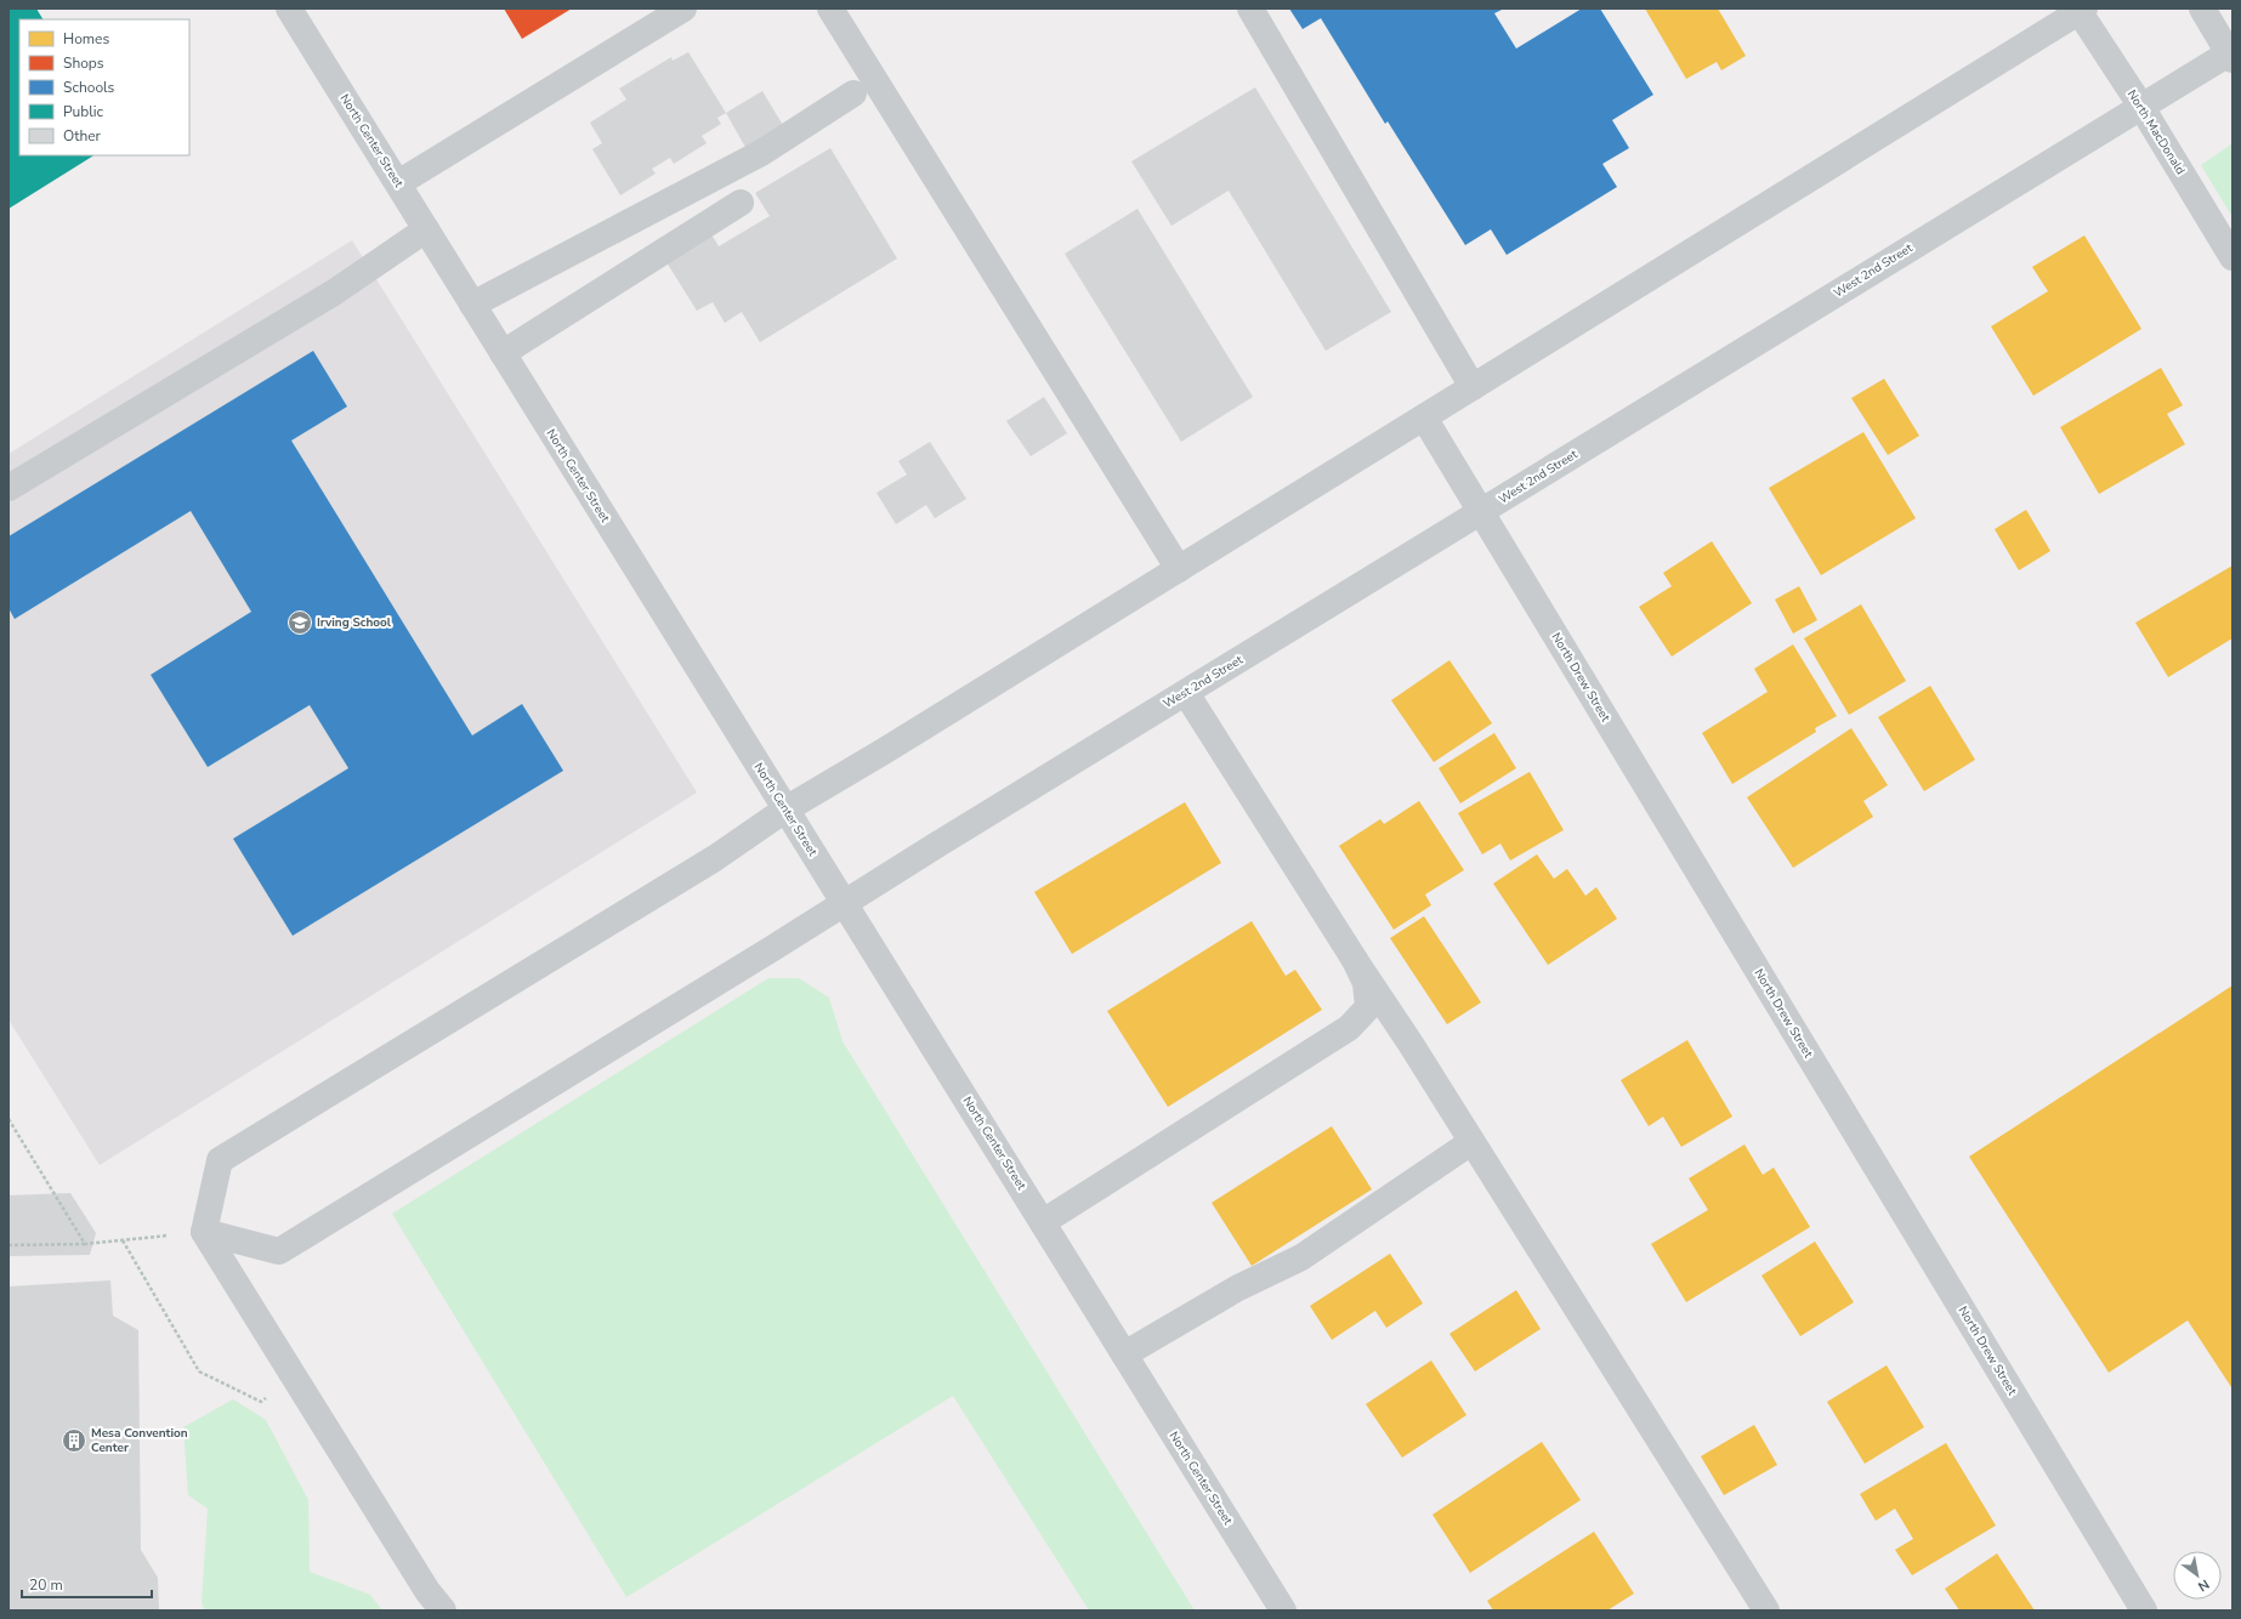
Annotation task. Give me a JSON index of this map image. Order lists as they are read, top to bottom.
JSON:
{
  "streets": {
    "street": [
      "North MacDonald",
      "North Center Street",
      "West 2nd Street",
      "North Drew Street"
    ]
  },
  "crossings": [
    ["North MacDonald", "West 2nd Street"],
    ["North Center Street", "West 2nd Street"],
    ["West 2nd Street", "North Drew Street"]
  ],
  "places": {
    "school or university": ["Irving School"],
    "building": ["Mesa Convention Center"]
  },
  "legend": [
    "Homes",
    "Shops",
    "Schools",
    "Public",
    "Other"
  ],
  "scale_bar": "20 m",
  "north": "bottom right"
}
